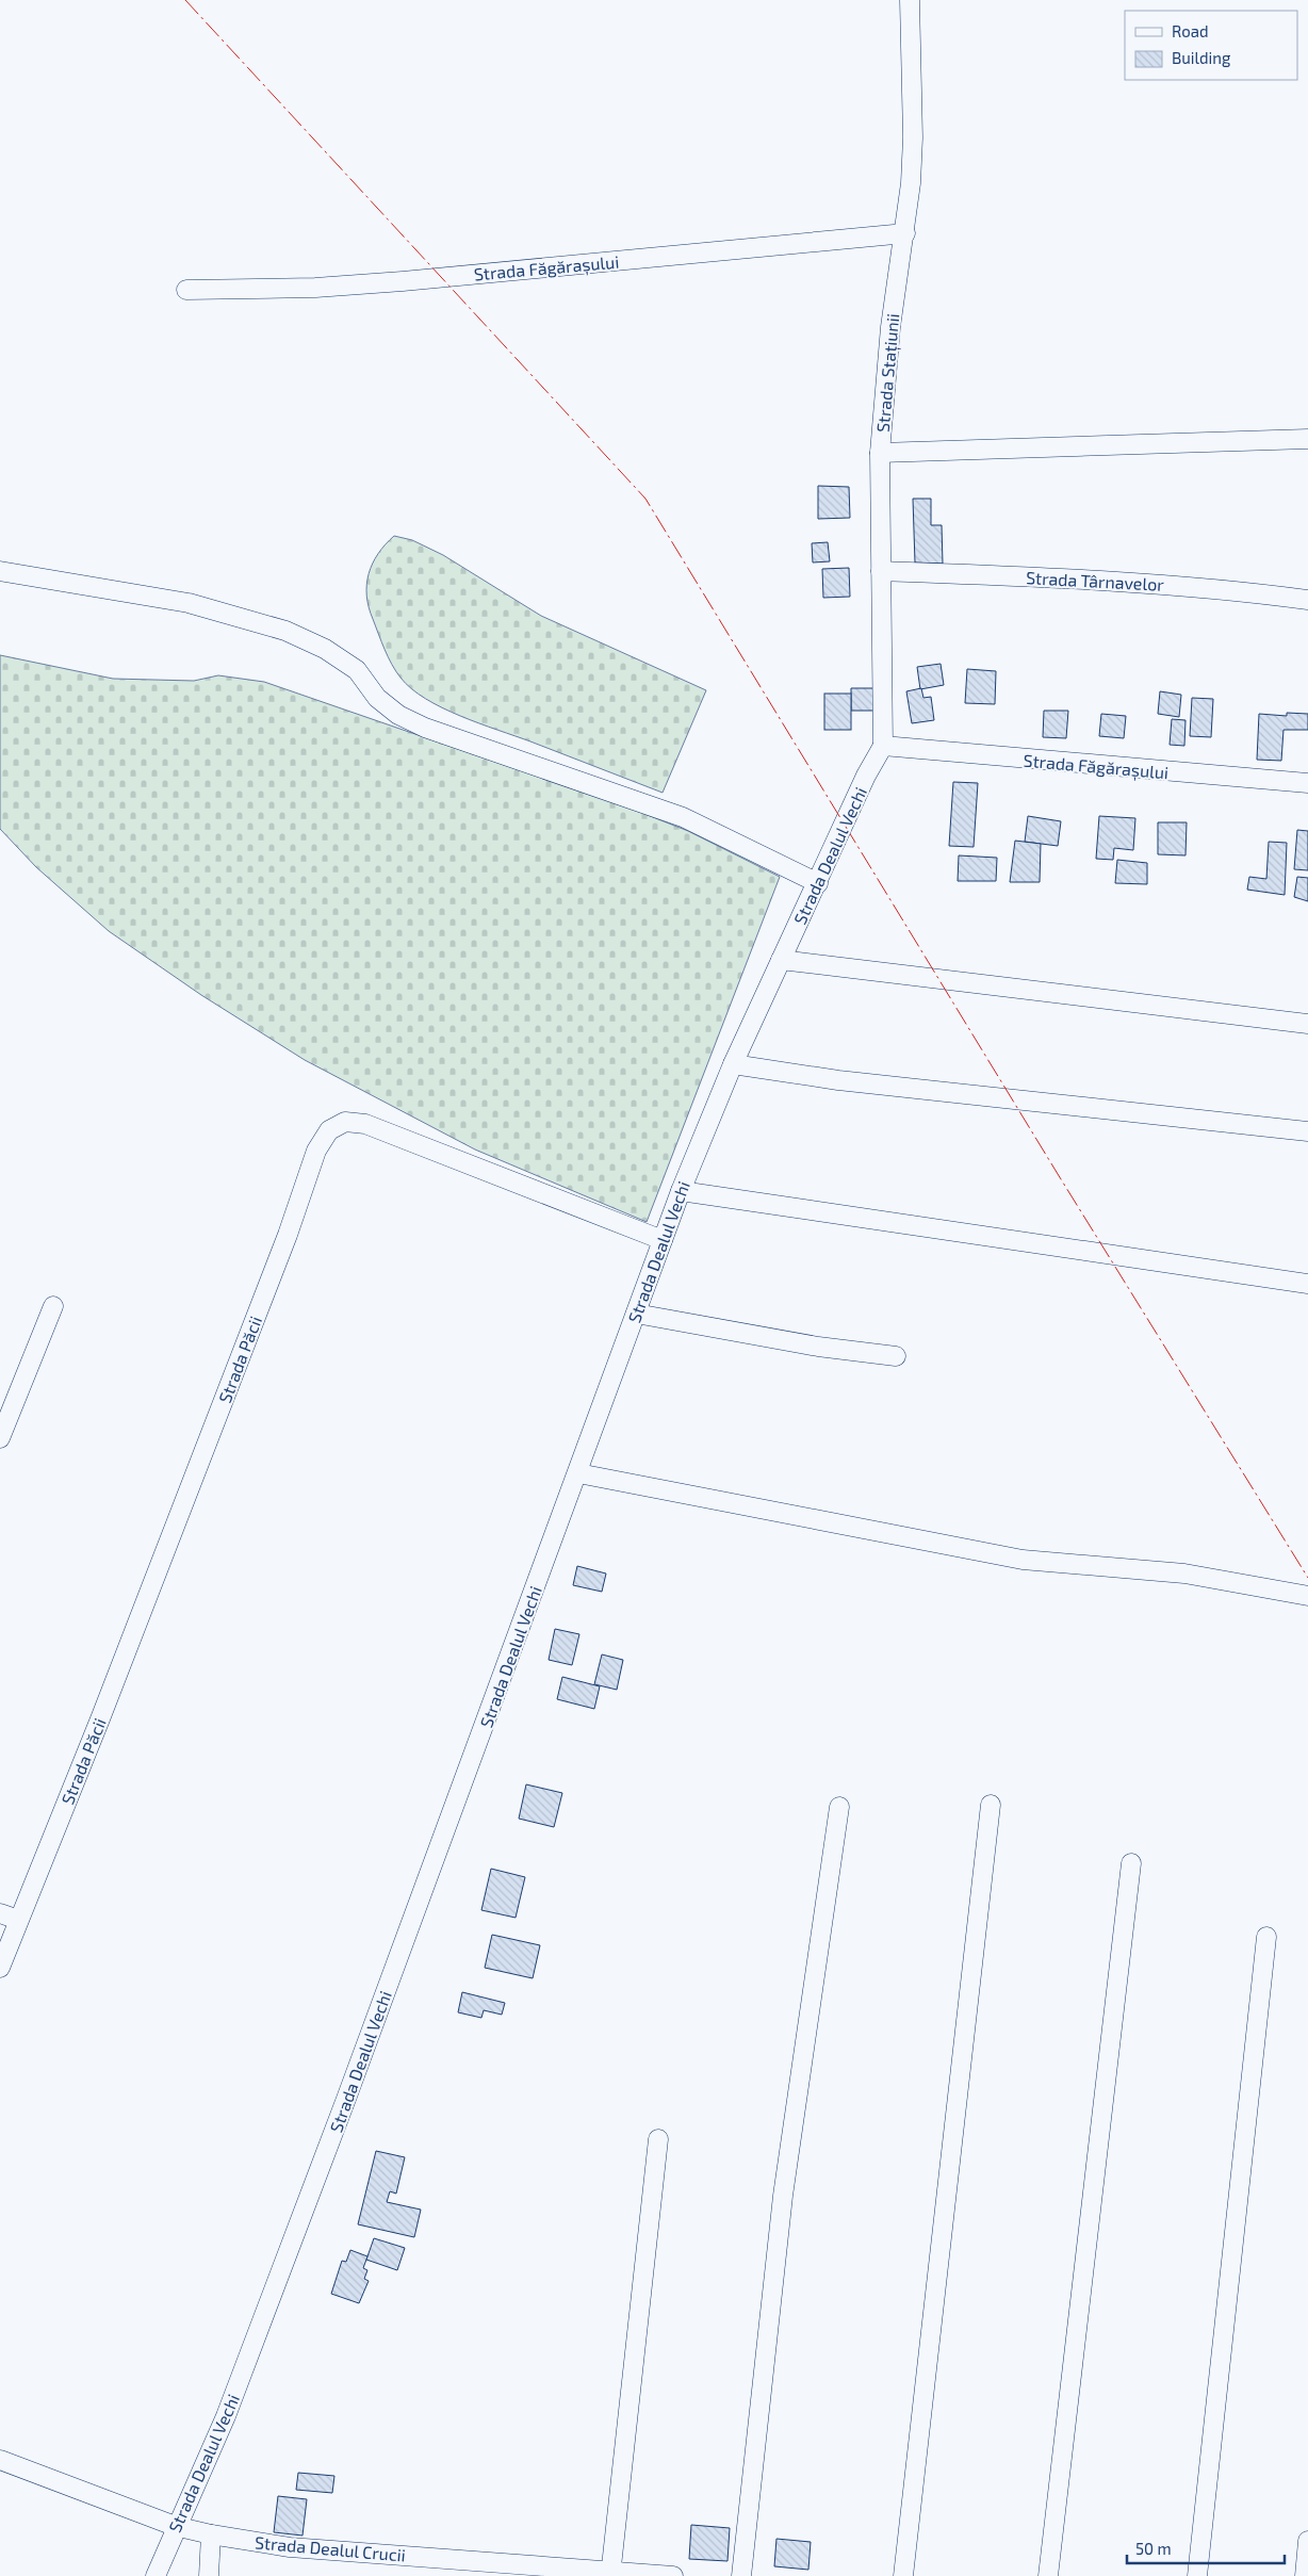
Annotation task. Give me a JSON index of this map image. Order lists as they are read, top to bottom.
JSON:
{
  "streets": {
    "street": [
      "Strada Făgărașului",
      "Strada Stațiunii",
      "Strada Târnavelor",
      "Strada Dealul Vechi",
      "Strada Păcii",
      "Strada Dealul Crucii"
    ]
  },
  "crossings": [
    ["Strada Făgărașului", "Strada Stațiunii"],
    ["Strada Făgărașului", "Strada Dealul Vechi"],
    ["Strada Stațiunii", "Strada Târnavelor"],
    ["Strada Stațiunii", "Strada Dealul Vechi"],
    ["Strada Dealul Vechi", "Strada Păcii"],
    ["Strada Dealul Vechi", "Strada Dealul Crucii"]
  ],
  "legend": ["Road", "Building"],
  "scale_bar": "50 m"
}
